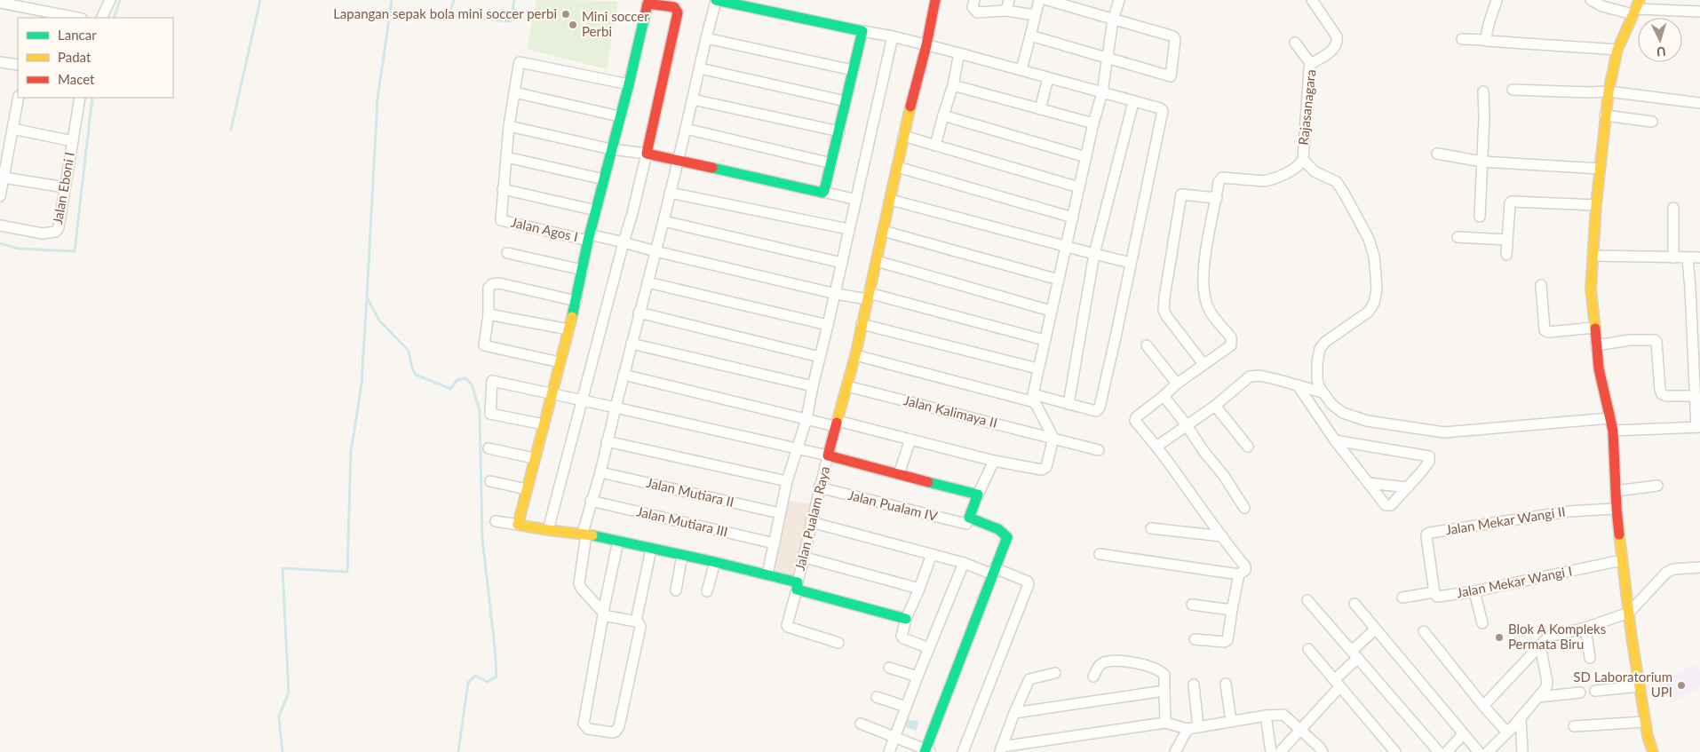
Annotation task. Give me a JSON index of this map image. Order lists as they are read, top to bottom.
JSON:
{
  "streets": {
    "street": [
      "Rajasanagara",
      "Jalan Eboni I",
      "Jalan Agos I",
      "Jalan Kalimaya II",
      "Jalan Mutiara II",
      "Jalan Pualam IV",
      "Jalan Pualam Raya",
      "Jalan Mekar Wangi II",
      "Jalan Mutiara III",
      "Jalan Mekar Wangi I"
    ]
  },
  "crossings": [
    ["Jalan Pualam IV", "Jalan Pualam Raya"],
    ["Jalan Mekar Wangi II", "Jalan Mekar Wangi I"]
  ],
  "places": [
    "Lapangan sepak bola mini soccer perbi",
    "Mini soccer Perbi",
    "Blok A Kompleks Permata Biru",
    "SD Laboratorium UPI"
  ],
  "legend": ["Lancar", "Padat", "Macet"],
  "north": "bottom"
}
